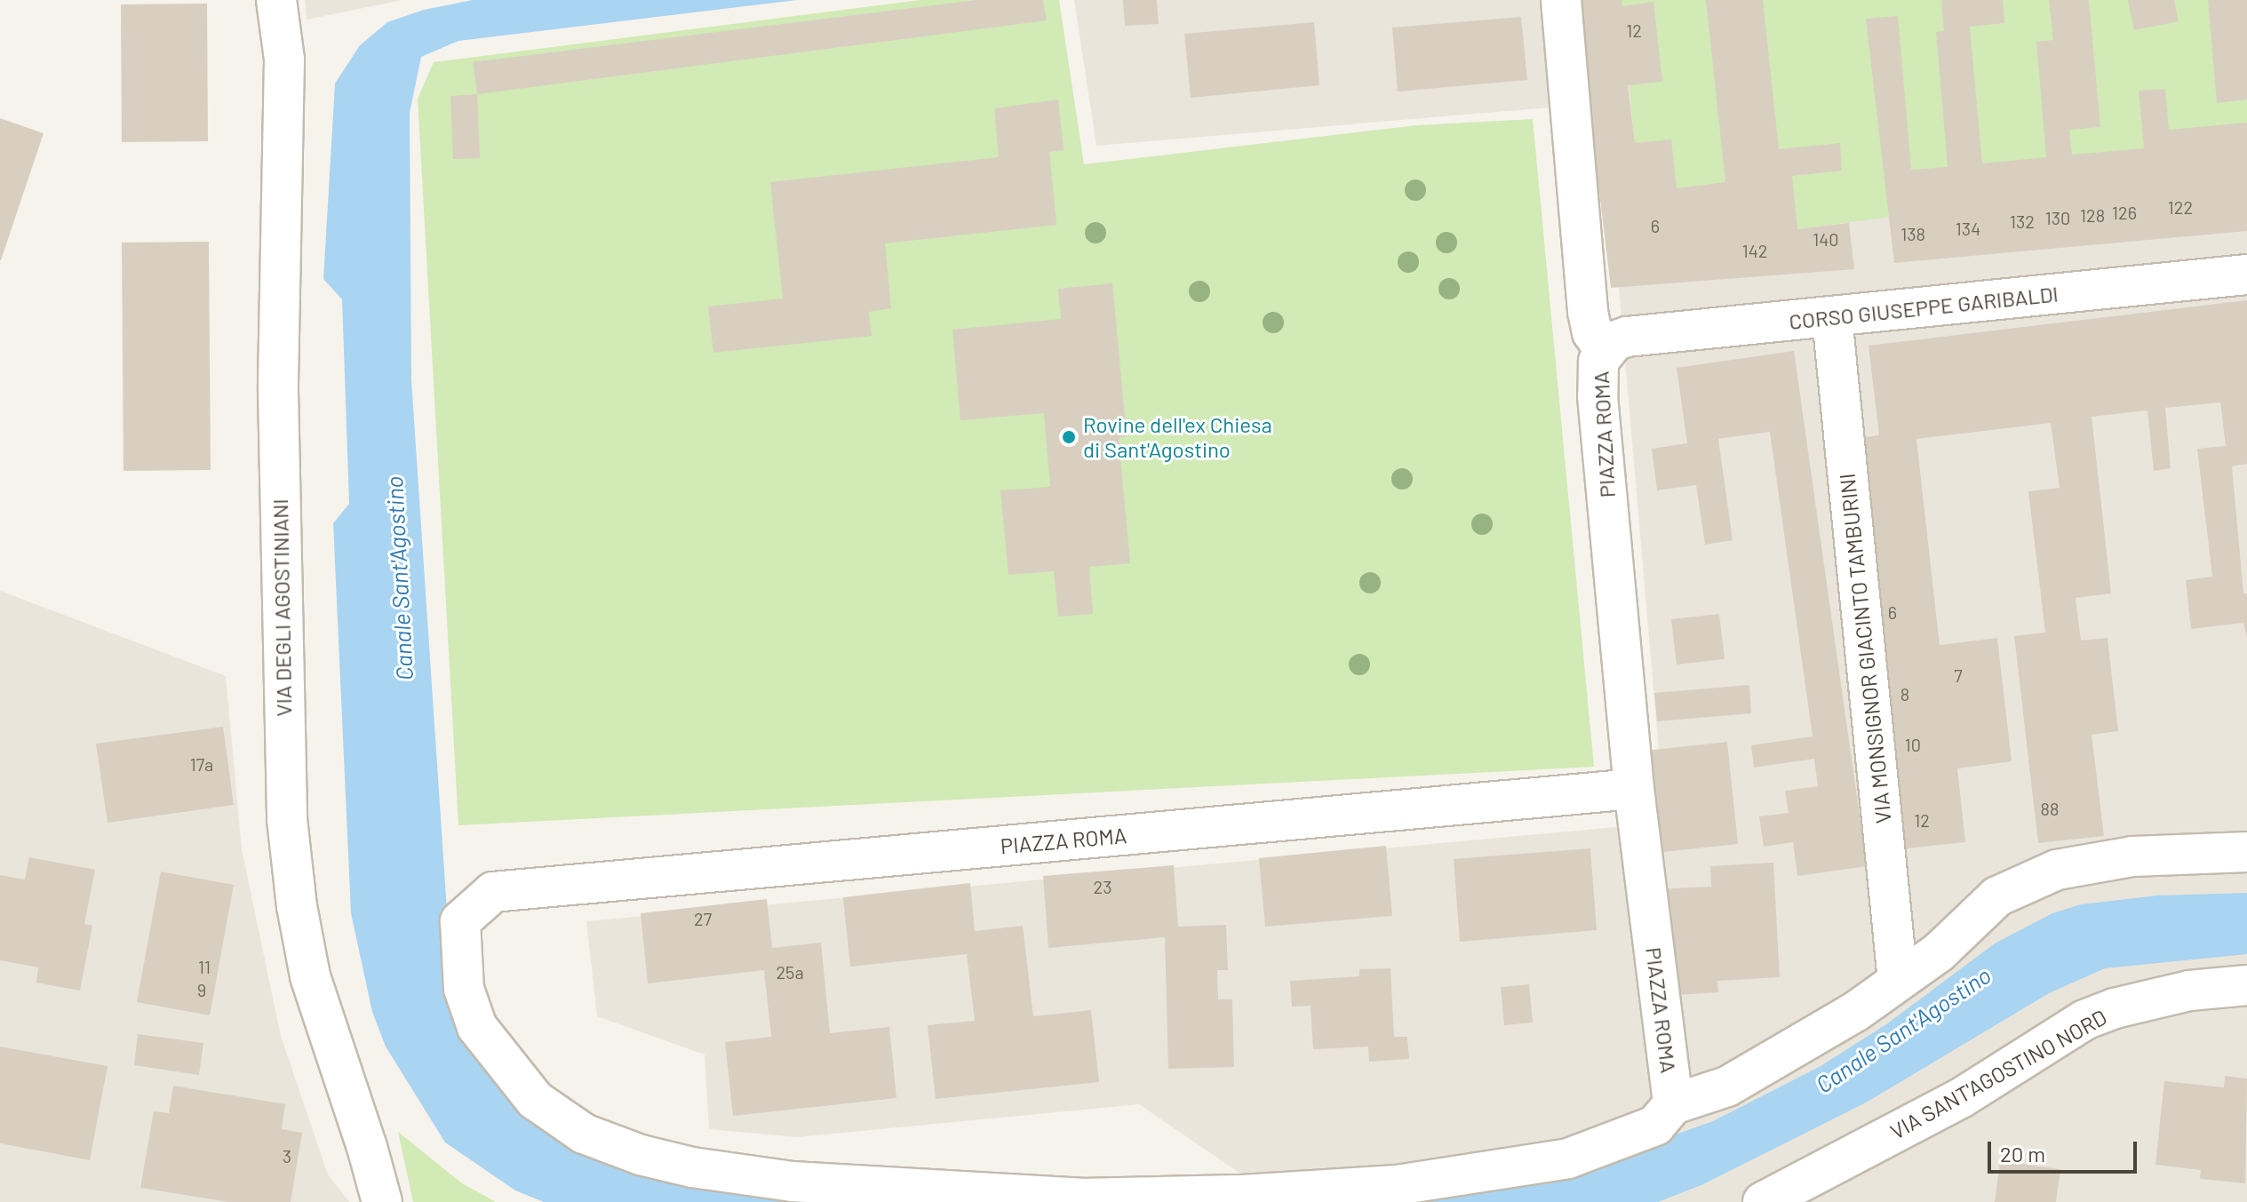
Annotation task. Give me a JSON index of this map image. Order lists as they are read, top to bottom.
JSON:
{
  "streets": {
    "street": [
      "CORSO GIUSEPPE GARIBALDI",
      "PIAZZA ROMA",
      "VIA DEGLI AGOSTINIANI",
      "VIA MONSIGNOR GIACINTO TAMBURINI",
      "VIA SANT'AGOSTINO NORD"
    ]
  },
  "crossings": [
    ["CORSO GIUSEPPE GARIBALDI", "PIAZZA ROMA"],
    ["CORSO GIUSEPPE GARIBALDI", "VIA MONSIGNOR GIACINTO TAMBURINI"]
  ],
  "water": ["Canale Sant'Agostino"],
  "places": ["Rovine dell'ex Chiesa di Sant'Agostino"],
  "house_numbers": [
    "12",
    "122",
    "126",
    "128",
    "130",
    "132",
    "6",
    "134",
    "138",
    "140",
    "142",
    "6",
    "7",
    "8",
    "10",
    "17a",
    "88",
    "12",
    "23",
    "27",
    "11",
    "25a",
    "9",
    "3"
  ],
  "scale_bar": "20 m"
}
